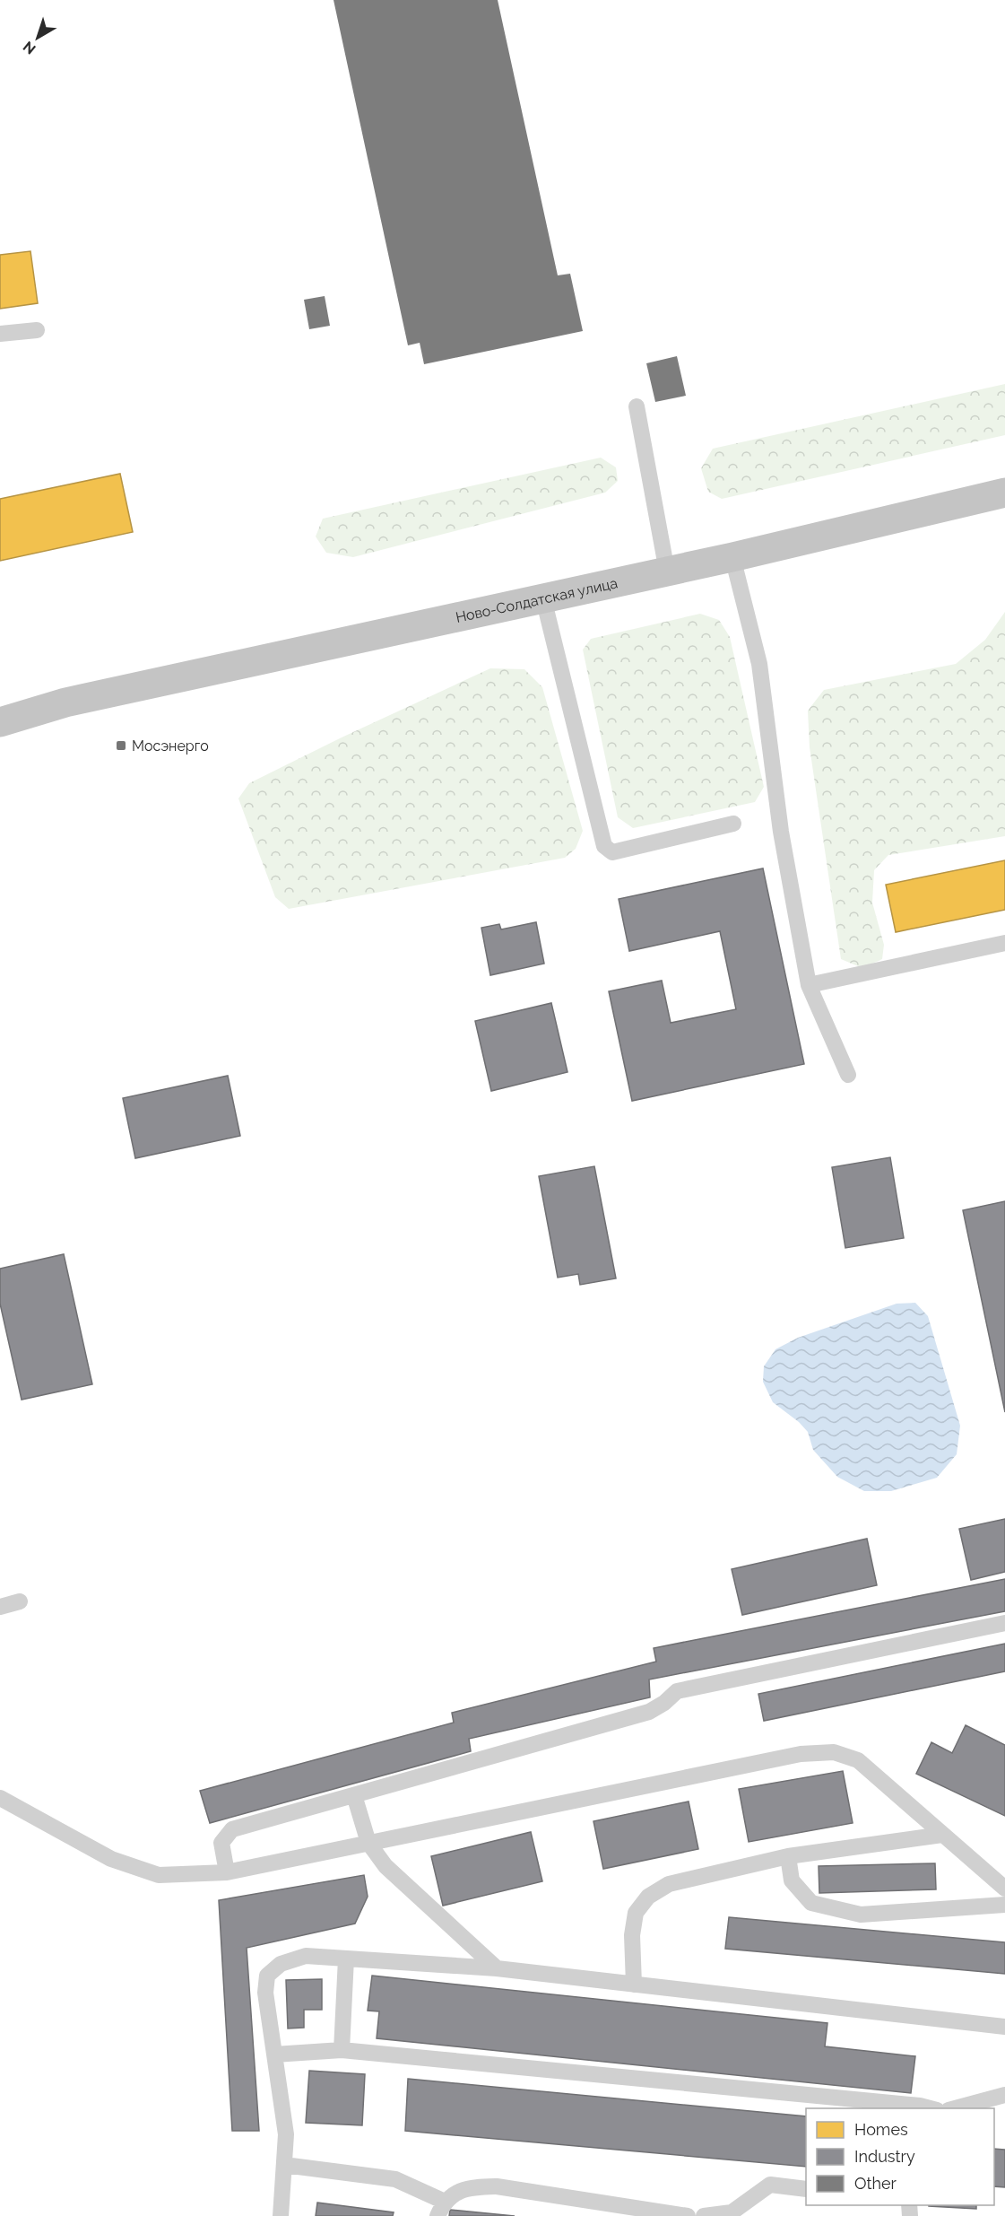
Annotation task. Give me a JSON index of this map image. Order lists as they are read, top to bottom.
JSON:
{
  "streets": {
    "main road": ["Ново-Солдатская улица"]
  },
  "places": {
    "transit": ["Мосэнерго"]
  },
  "legend": ["Homes", "Industry", "Other"],
  "north": "bottom left"
}
